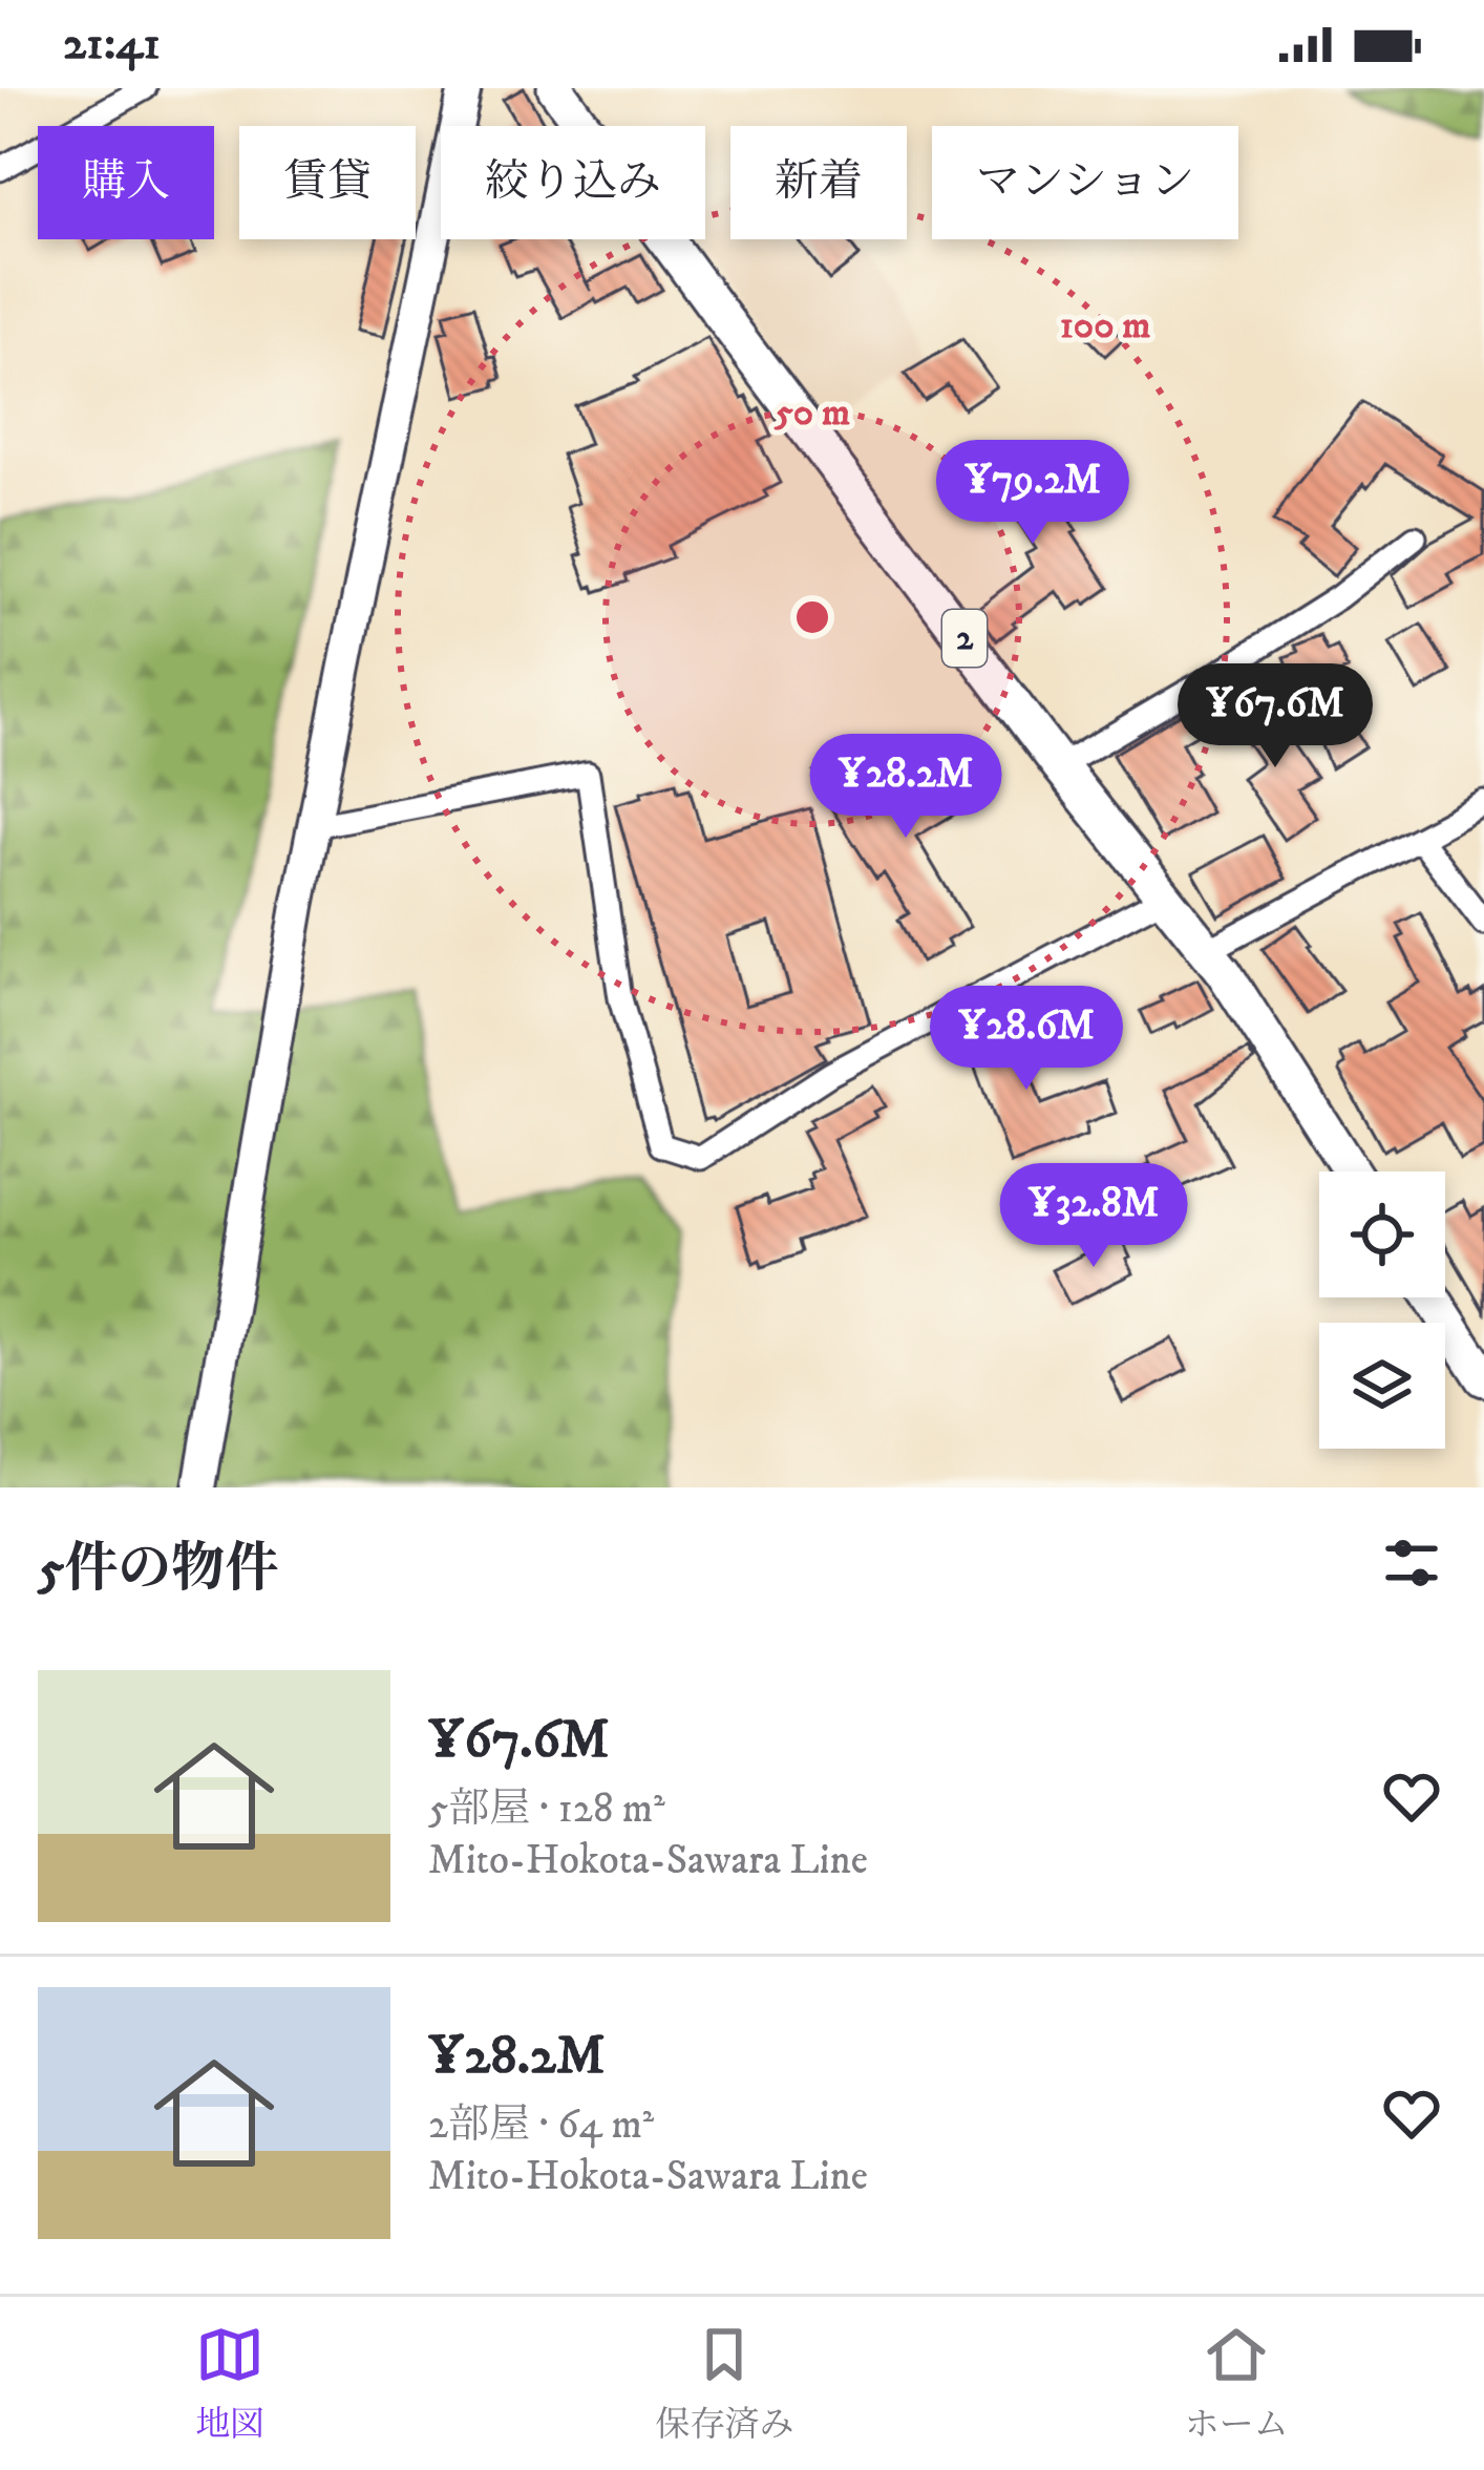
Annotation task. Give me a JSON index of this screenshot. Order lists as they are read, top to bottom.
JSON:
{
  "streets": {
    "main road": ["2"]
  },
  "page": {
    "status": "21:41",
    "chip": [
      "購入",
      "賃貸",
      "絞り込み",
      "新着",
      "マンション"
    ],
    "price": [
      "¥79.2M",
      "¥67.6M",
      "¥28.2M",
      "¥28.6M",
      "¥32.8M"
    ],
    "heading": "5件の物件",
    "list": [
      {
        "name": "¥67.6M",
        "note": "5部屋 · 128 m² · Mito-Hokota-Sawara Line"
      },
      {
        "name": "¥28.2M",
        "note": "2部屋 · 64 m² · Mito-Hokota-Sawara Line"
      }
    ],
    "tabs": ["地図", "保存済み", "ホーム"]
  },
  "rings": ["100 m", "50 m"]
}
